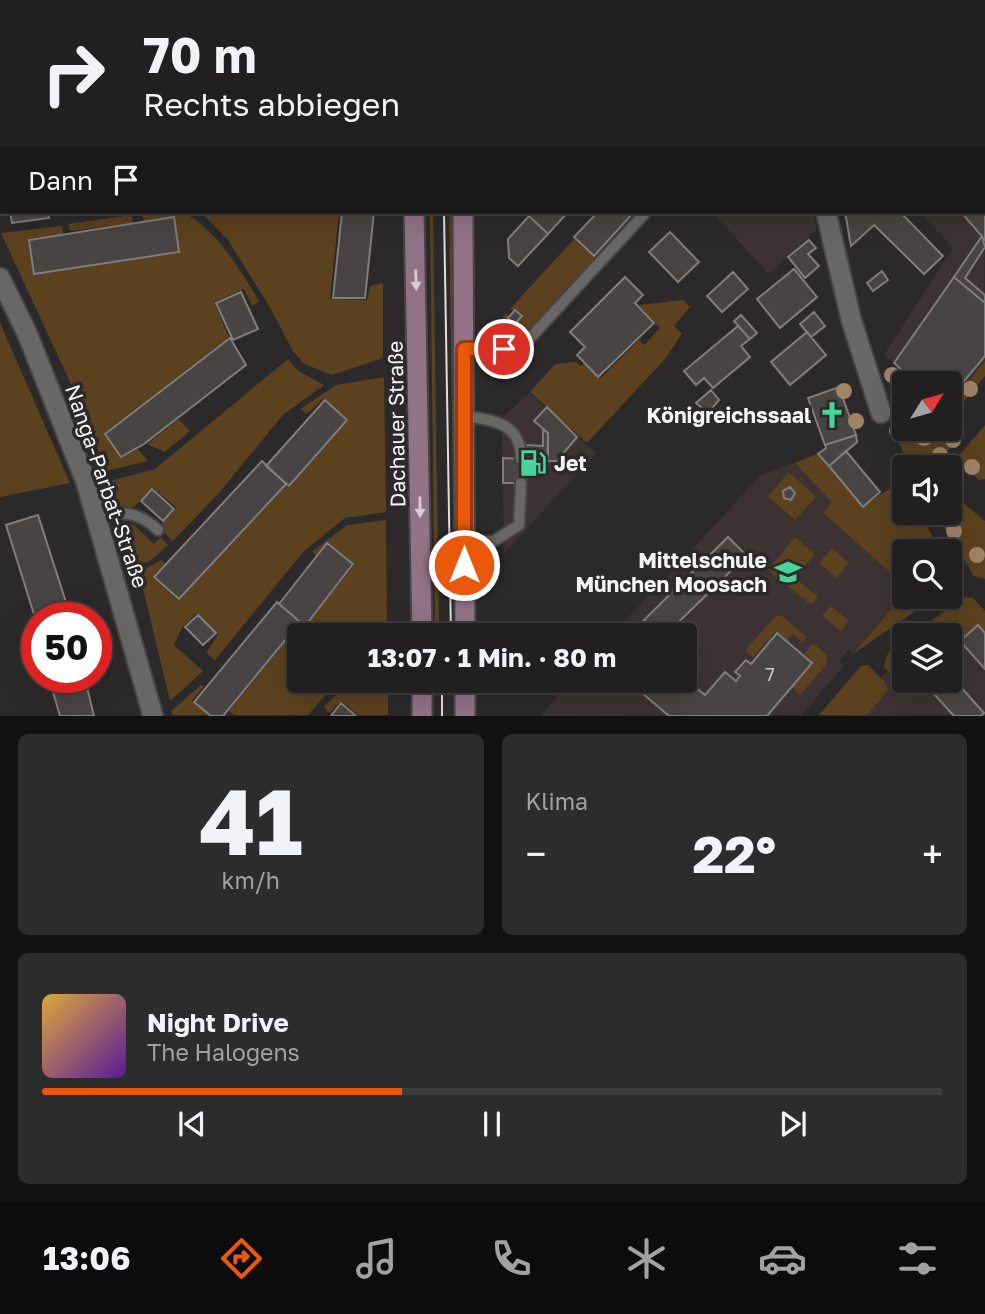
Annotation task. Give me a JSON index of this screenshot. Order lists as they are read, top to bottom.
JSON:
{
  "streets": {
    "main road": ["Dachauer Straße"],
    "street": ["Nanga-Parbat-Straße"]
  },
  "places": {
    "church": ["Königreichssaal"],
    "fuel station": ["Jet"],
    "school or university": ["Mittelschule München Moosach"]
  },
  "house_numbers": ["7"],
  "north": "top right",
  "page": {
    "turn": ["70 m", "Rechts abbiegen"],
    "then": "Dann",
    "limit": "50",
    "trip": "13:07 · 1 Min. · 80 m",
    "tile": [
      ["41", "km/h"],
      "Klima"
    ],
    "heat": ["−", "22°", "+"],
    "song": ["Night Drive", "The Halogens"],
    "tabs": "13:06"
  }
}
